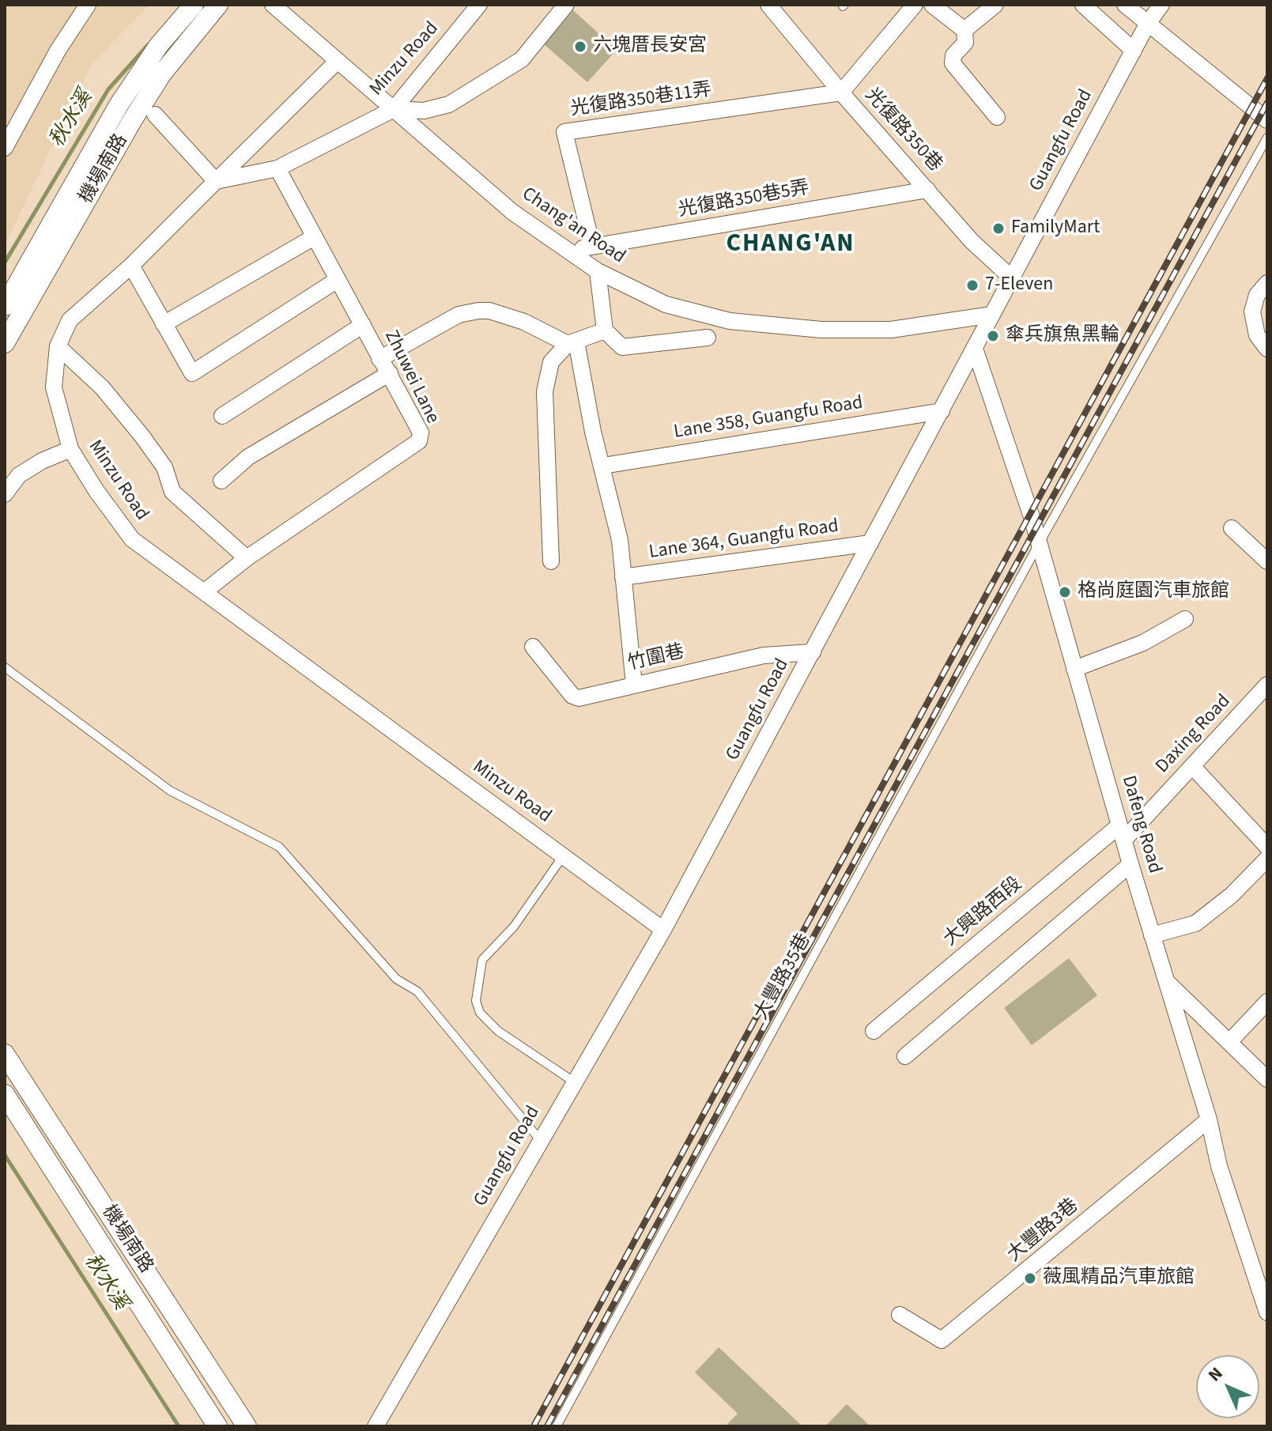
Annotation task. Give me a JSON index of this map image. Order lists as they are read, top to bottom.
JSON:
{
  "streets": {
    "street": [
      "Minzu Road",
      "光復路350巷11弄",
      "光復路350巷",
      "Guangfu Road",
      "機場南路",
      "光復路350巷5弄",
      "Chang'an Road",
      "Zhuwei Lane",
      "Lane 358, Guangfu Road",
      "Lane 364, Guangfu Road",
      "竹圍巷",
      "Daxing Road",
      "Dafeng Road",
      "大興路西段",
      "大豐路3巷"
    ],
    "lane": ["大豐路35巷"]
  },
  "crossings": [
    ["Minzu Road", "Guangfu Road"],
    ["Minzu Road", "Chang'an Road"],
    ["Minzu Road", "Zhuwei Lane"],
    ["光復路350巷11弄", "光復路350巷"],
    ["光復路350巷11弄", "光復路350巷5弄"],
    ["光復路350巷", "Guangfu Road"],
    ["光復路350巷", "光復路350巷5弄"],
    ["Guangfu Road", "Chang'an Road"],
    ["Guangfu Road", "Lane 358, Guangfu Road"],
    ["Guangfu Road", "Lane 364, Guangfu Road"],
    ["Guangfu Road", "竹圍巷"],
    ["Guangfu Road", "Dafeng Road"],
    ["光復路350巷5弄", "Chang'an Road"],
    ["Daxing Road", "Dafeng Road"],
    ["Daxing Road", "大興路西段"],
    ["Dafeng Road", "大興路西段"],
    ["Dafeng Road", "大豐路35巷"],
    ["Dafeng Road", "大豐路3巷"]
  ],
  "districts": ["CHANG'AN"],
  "water": ["秋水溪"],
  "places": [
    "六塊厝長安宮",
    "FamilyMart",
    "7-Eleven",
    "傘兵旗魚黑輪",
    "格尚庭園汽車旅館",
    "薇風精品汽車旅館"
  ],
  "north": "top left"
}
